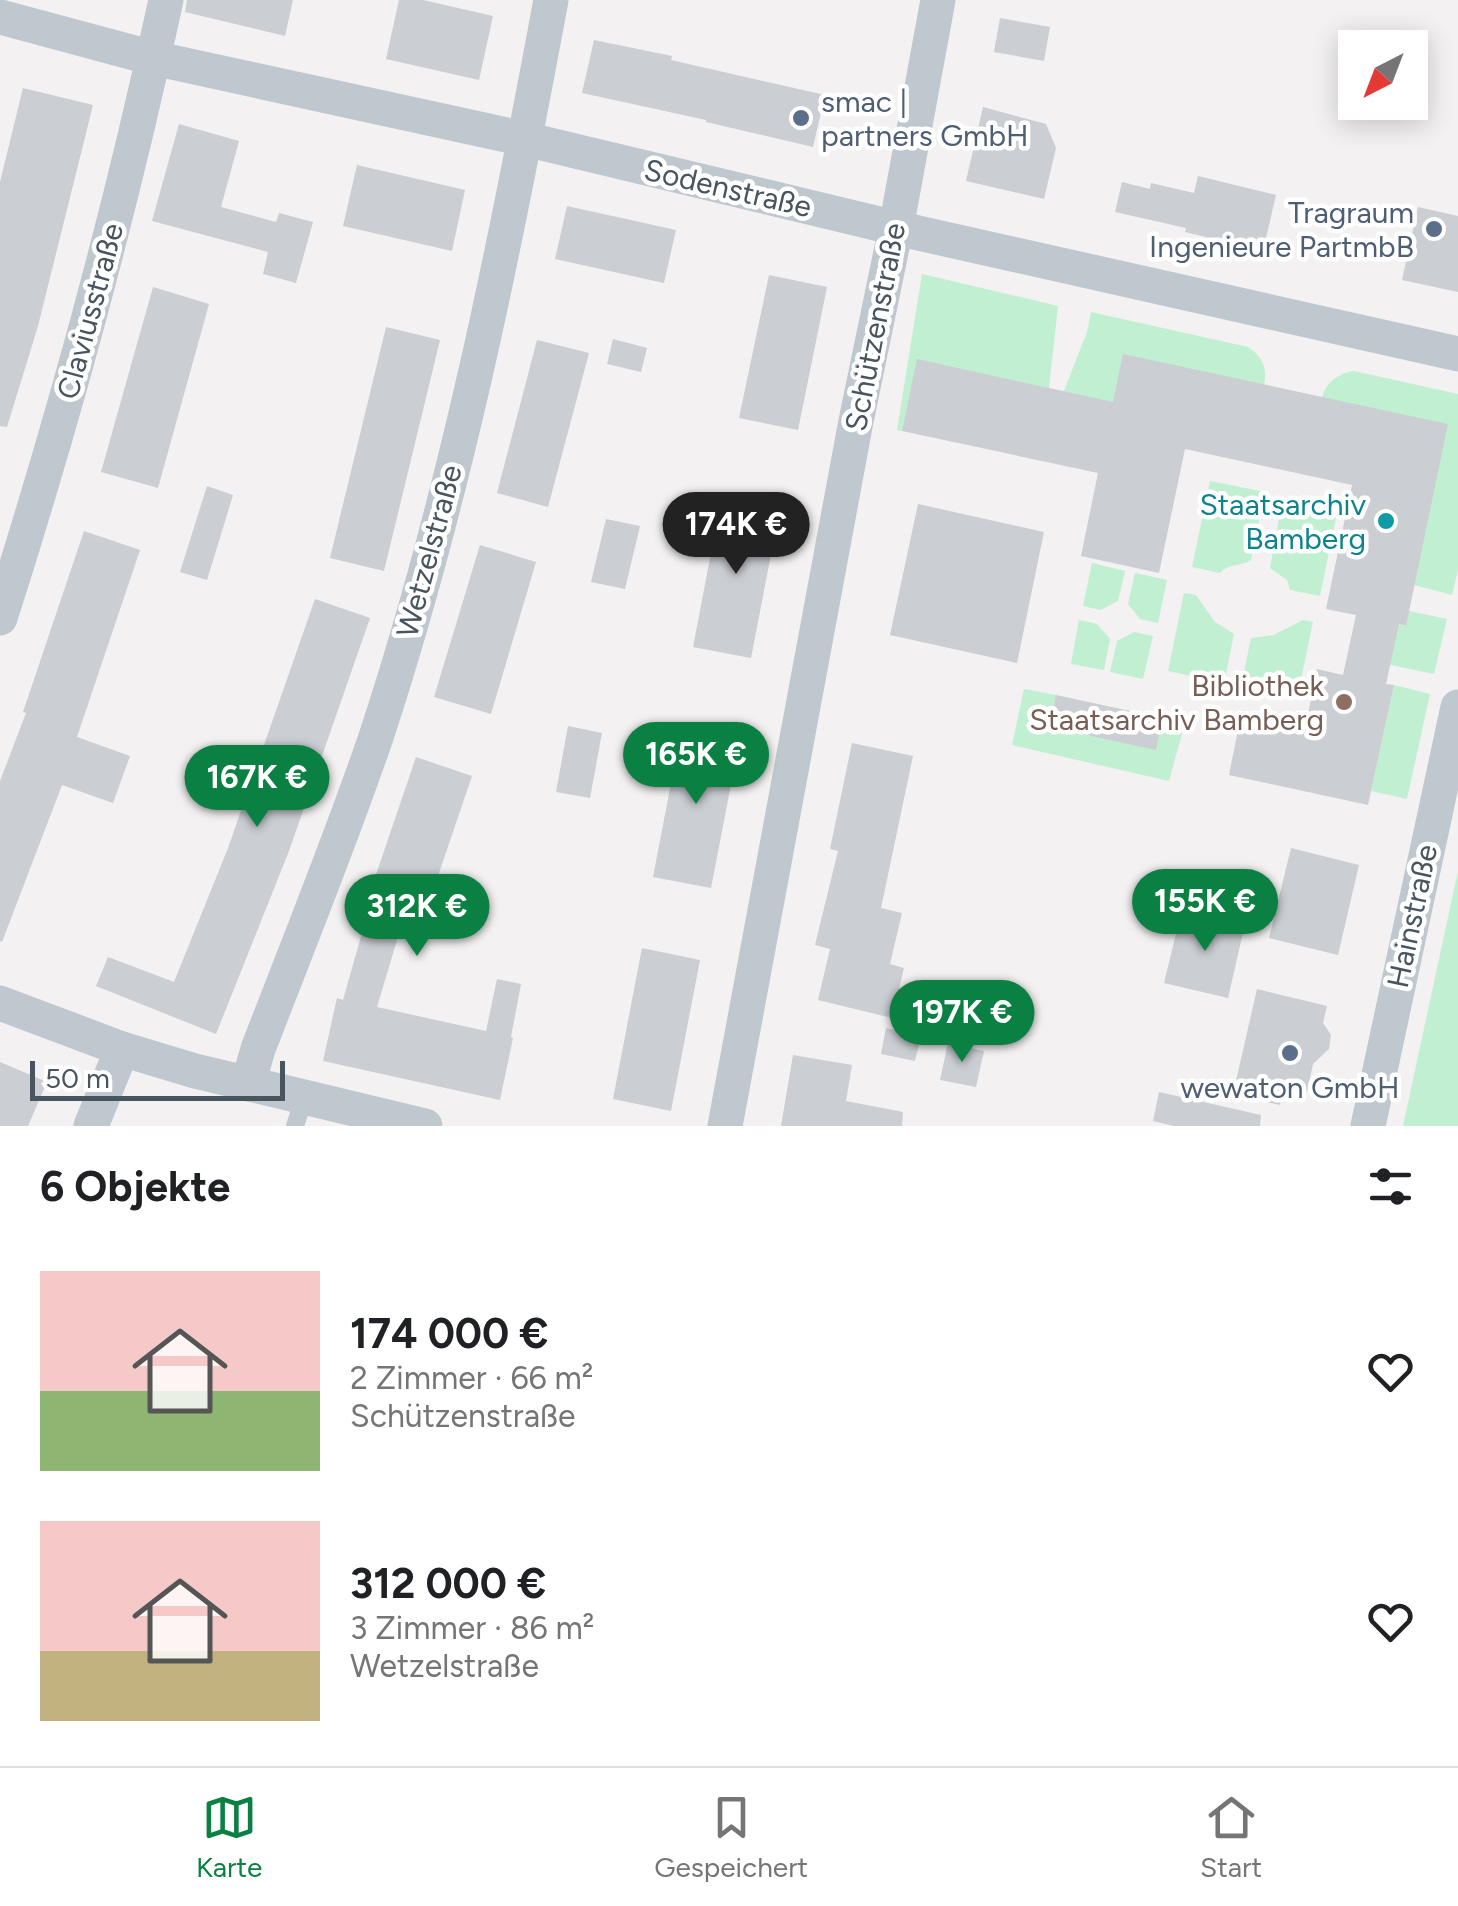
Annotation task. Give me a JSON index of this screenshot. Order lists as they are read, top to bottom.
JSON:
{
  "streets": {
    "street": [
      "Sodenstraße",
      "Claviusstraße",
      "Schützenstraße",
      "Wetzelstraße",
      "Hainstraße"
    ]
  },
  "crossings": [
    ["Sodenstraße", "Claviusstraße"],
    ["Sodenstraße", "Schützenstraße"],
    ["Sodenstraße", "Wetzelstraße"]
  ],
  "places": [
    "smac | partners GmbH",
    "Tragraum Ingenieure PartmbB",
    "Staatsarchiv Bamberg",
    "Bibliothek Staatsarchiv Bamberg",
    "wewaton GmbH"
  ],
  "scale_bar": "50 m",
  "north": "bottom left",
  "page": {
    "price": [
      "174K €",
      "165K €",
      "167K €",
      "155K €",
      "312K €",
      "197K €"
    ],
    "scale": "50 m",
    "heading": "6 Objekte",
    "list": [
      {
        "name": "174 000 €",
        "note": "2 Zimmer · 66 m² · Schützenstraße"
      },
      {
        "name": "312 000 €",
        "note": "3 Zimmer · 86 m² · Wetzelstraße"
      }
    ],
    "tabs": ["Karte", "Gespeichert", "Start"]
  }
}
